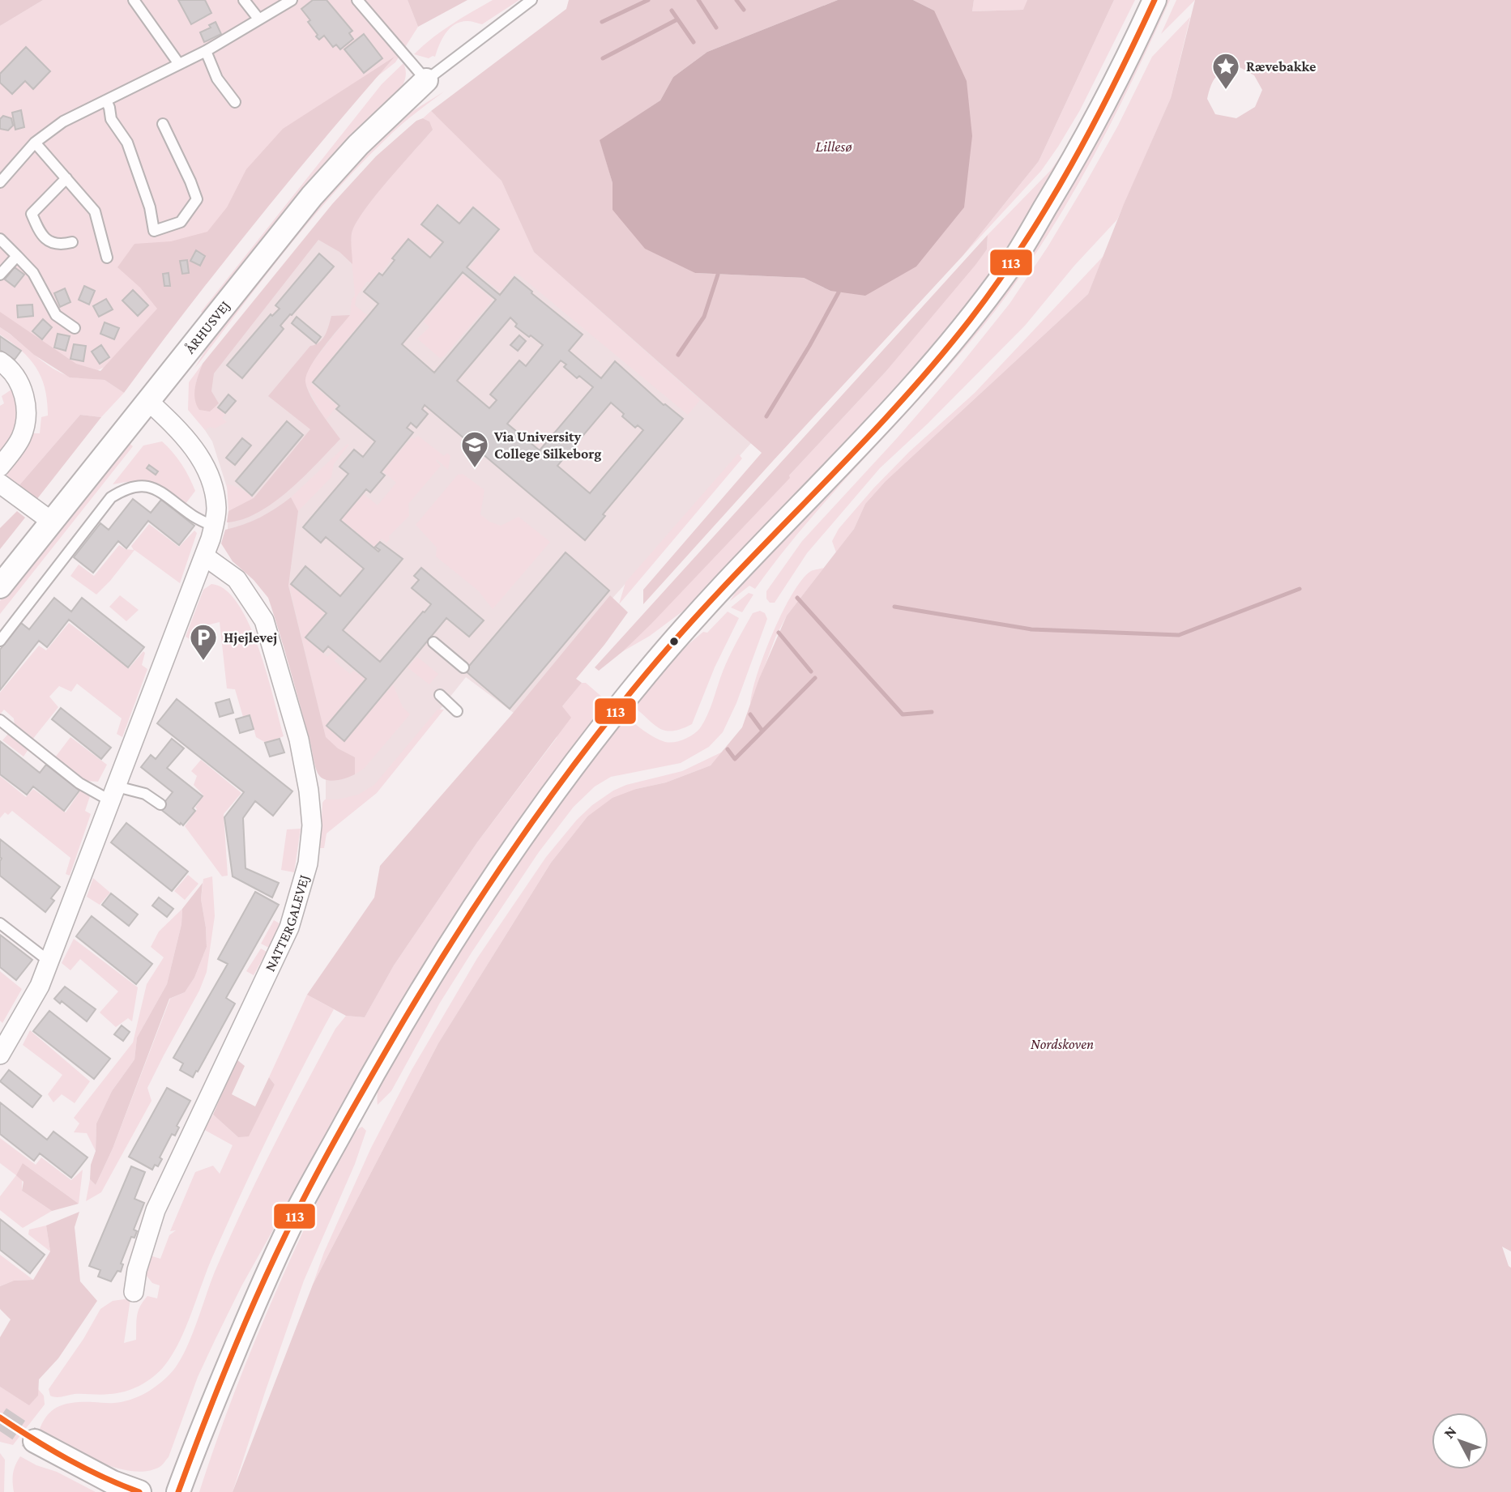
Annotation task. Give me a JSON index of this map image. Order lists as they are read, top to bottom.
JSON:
{
  "streets": {
    "street": ["ÅRHUSVEJ", "NATTERGALEVEJ"]
  },
  "water": ["Lillesø"],
  "parks": ["Nordskoven"],
  "places": {
    "place": ["Rævebakke"],
    "school or university": ["Via University College Silkeborg"],
    "parking": ["Hjejlevej"]
  },
  "lines": ["transit line 113"],
  "north": "top left"
}
